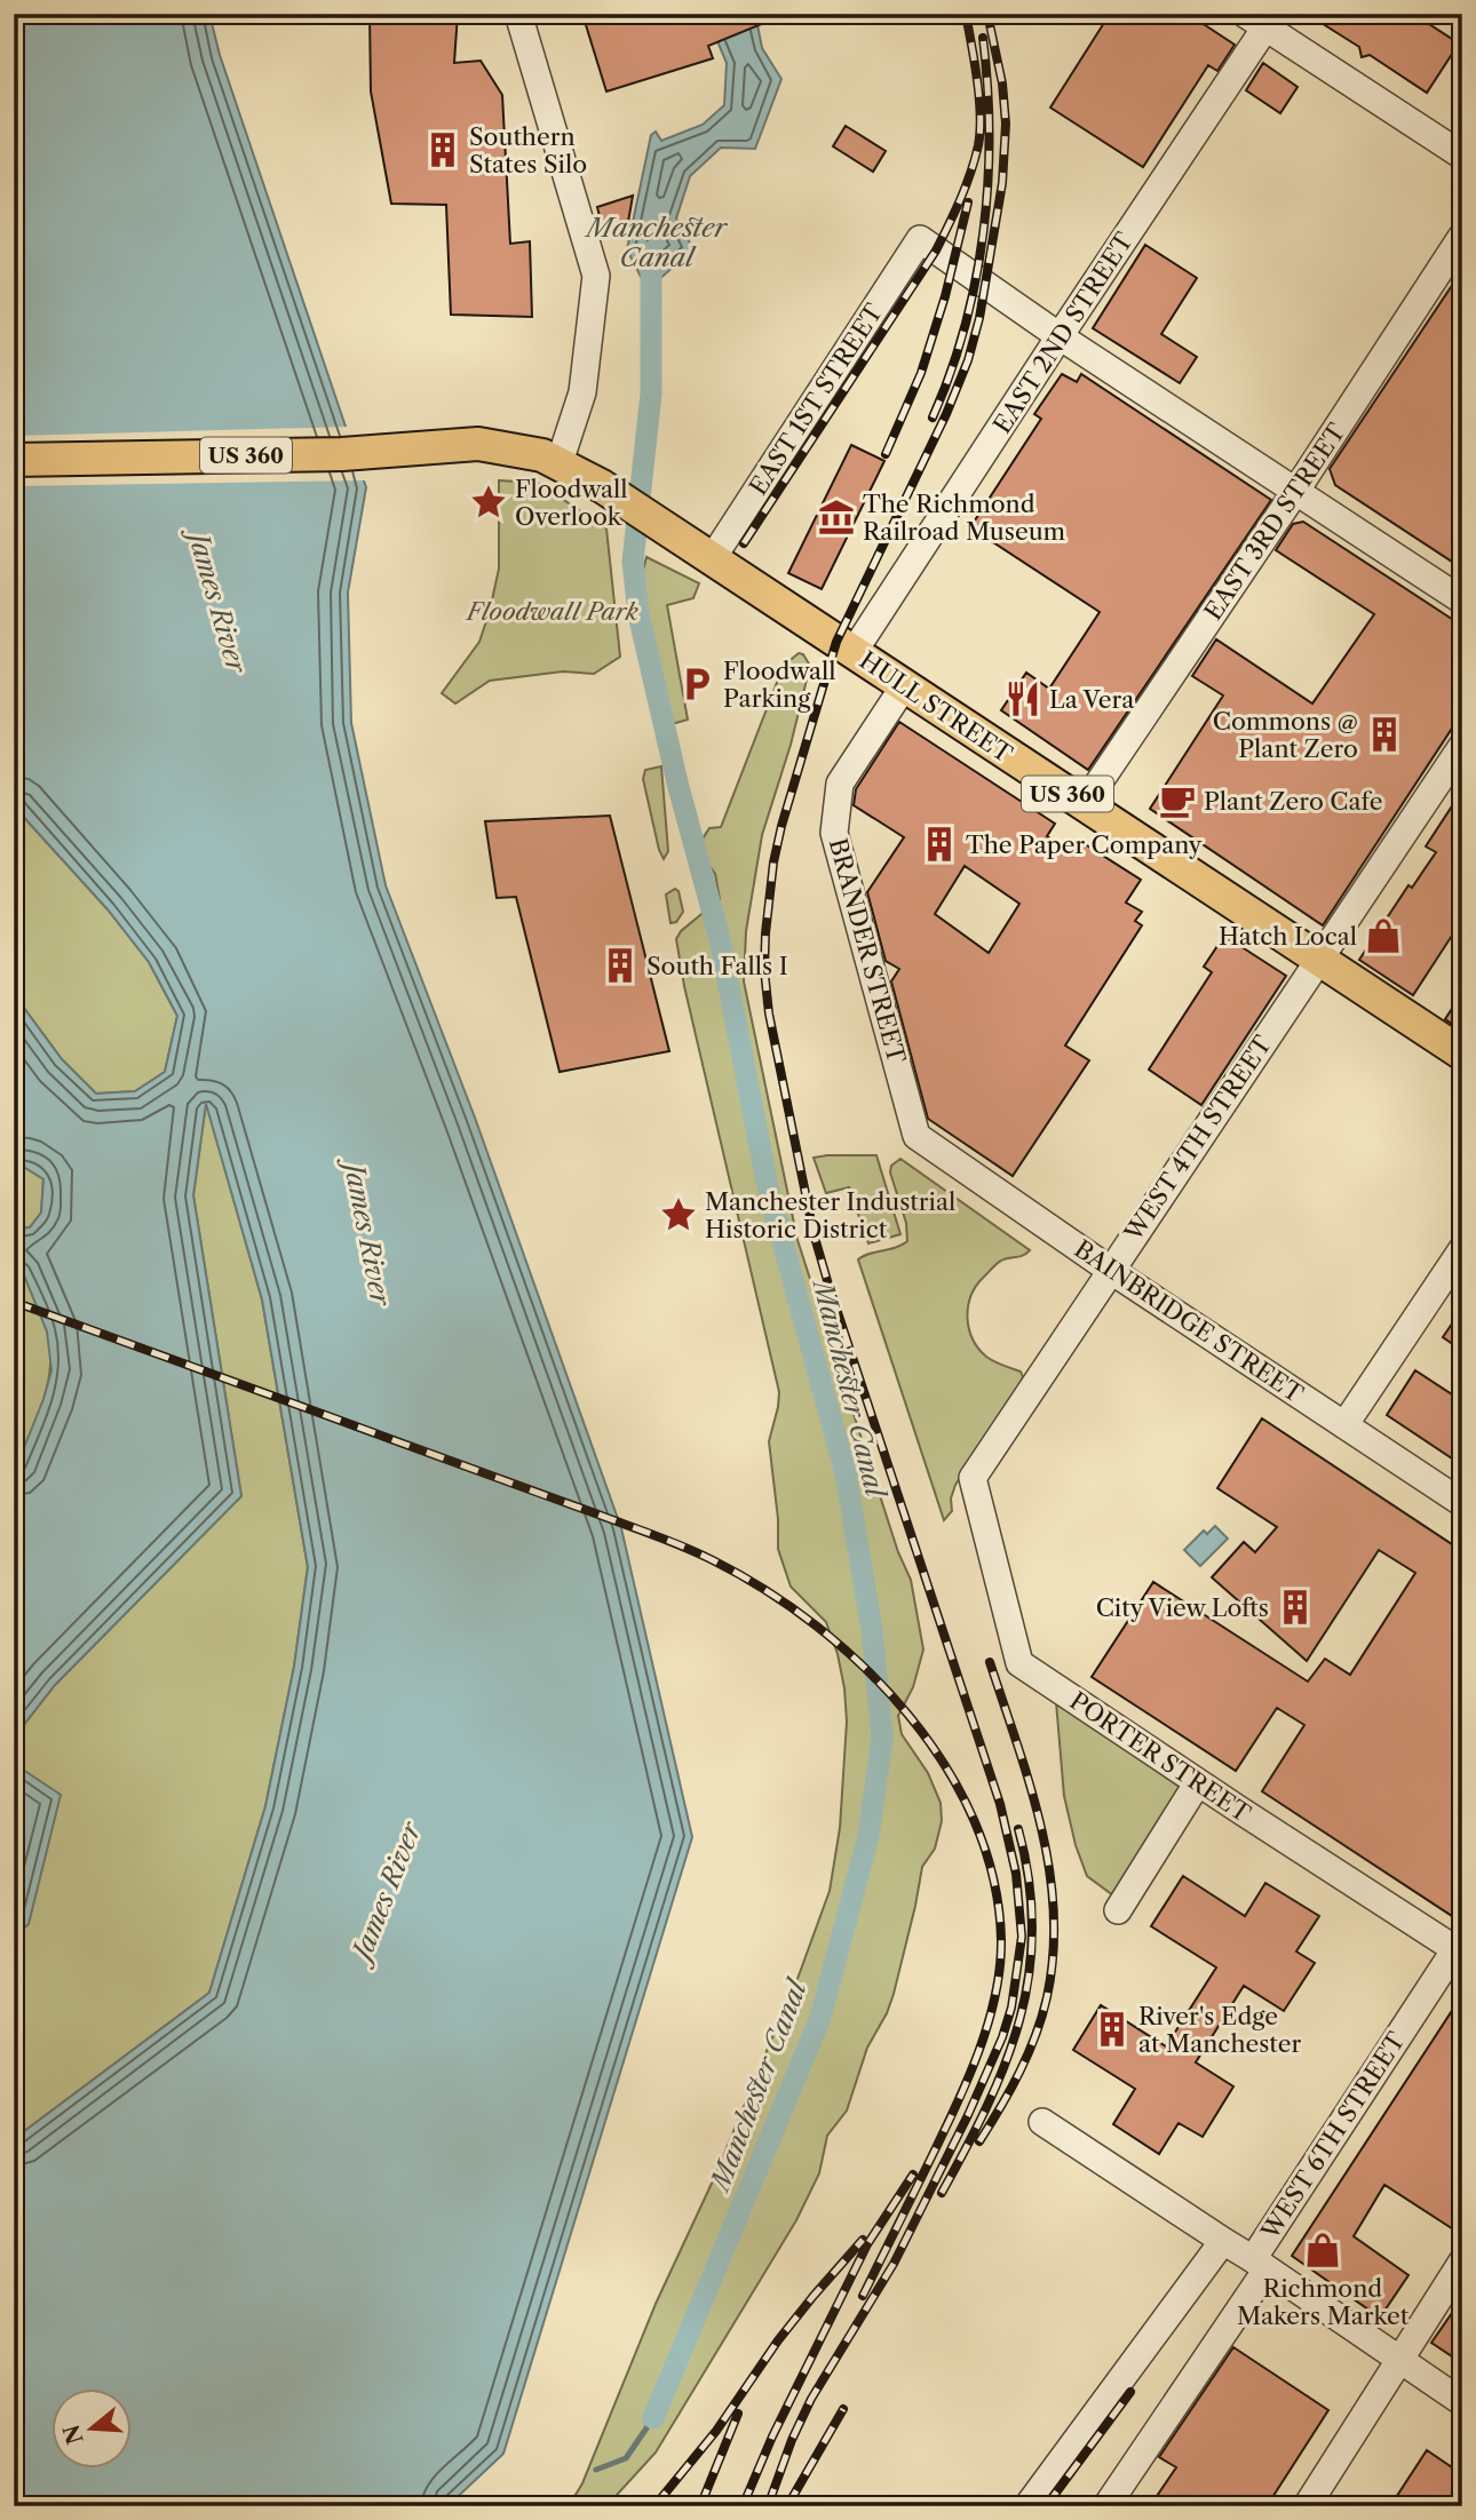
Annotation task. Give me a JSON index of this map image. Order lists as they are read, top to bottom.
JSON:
{
  "streets": {
    "main road": ["US 360", "HULL STREET"],
    "street": [
      "EAST 2ND STREET",
      "EAST 1ST STREET",
      "EAST 3RD STREET",
      "BRANDER STREET",
      "WEST 4TH STREET",
      "BAINBRIDGE STREET",
      "PORTER STREET",
      "WEST 6TH STREET"
    ]
  },
  "crossings": [
    ["EAST 2ND STREET", "EAST 1ST STREET"],
    ["EAST 2ND STREET", "HULL STREET"],
    ["EAST 1ST STREET", "HULL STREET"],
    ["EAST 3RD STREET", "HULL STREET"],
    ["HULL STREET", "BRANDER STREET"],
    ["HULL STREET", "WEST 4TH STREET"],
    ["BRANDER STREET", "BAINBRIDGE STREET"],
    ["WEST 4TH STREET", "BAINBRIDGE STREET"],
    ["WEST 4TH STREET", "PORTER STREET"],
    ["PORTER STREET", "WEST 6TH STREET"]
  ],
  "water": ["Manchester Canal", "James River"],
  "parks": ["Floodwall Park"],
  "places": {
    "building": [
      "Southern States Silo",
      "Commons @ Plant Zero",
      "The Paper Company",
      "South Falls I",
      "City View Lofts",
      "River's Edge at Manchester"
    ],
    "place": ["Floodwall Overlook", "Manchester Industrial Historic District"],
    "museum": ["The Richmond Railroad Museum"],
    "parking": ["Floodwall Parking"],
    "restaurant": ["La Vera"],
    "cafe": ["Plant Zero Cafe"],
    "shop": ["Hatch Local", "Richmond Makers Market"]
  },
  "north": "left"
}
